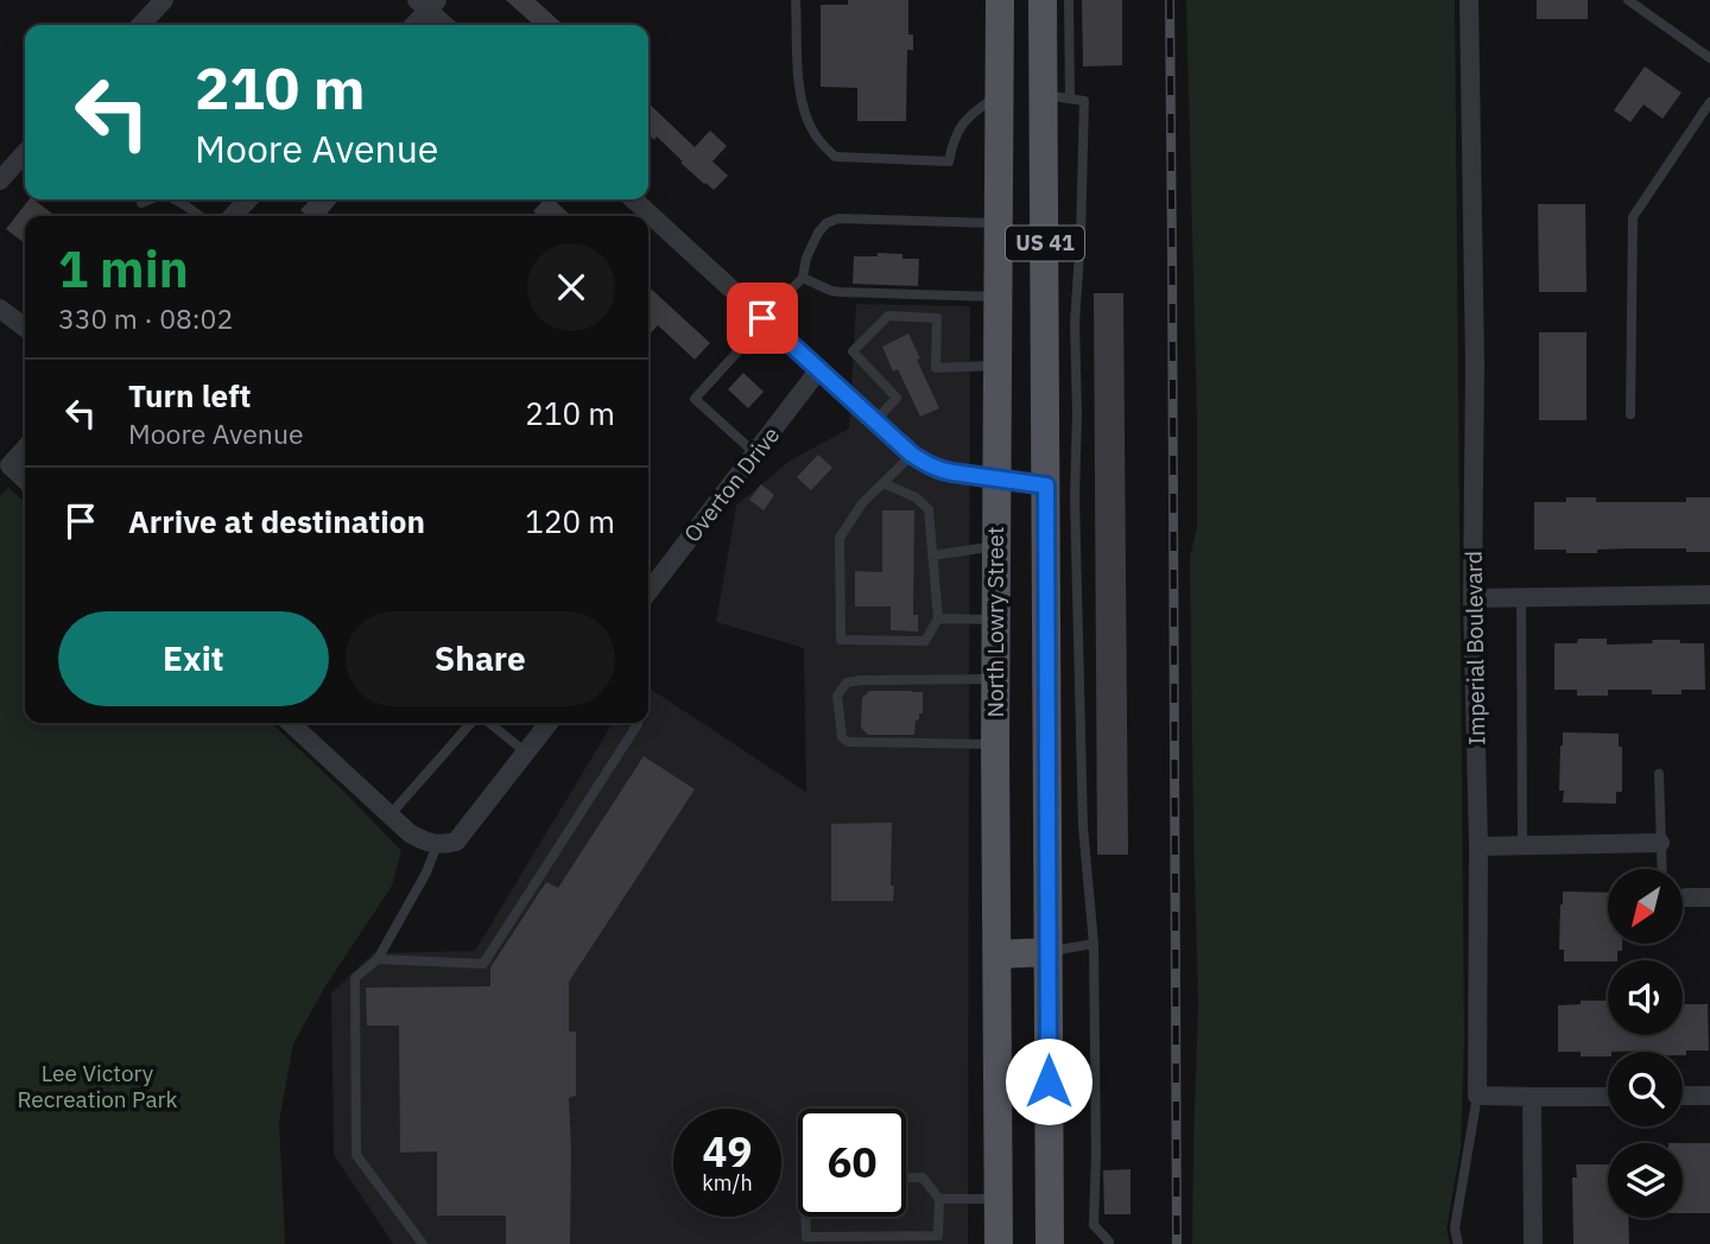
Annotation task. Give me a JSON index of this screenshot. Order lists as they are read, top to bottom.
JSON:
{
  "streets": {
    "main road": ["US 41", "North Lowry Street"],
    "street": ["Overton Drive", "Imperial Boulevard"]
  },
  "parks": ["Lee Victory Recreation Park"],
  "north": "bottom left",
  "page": {
    "turn": ["210 m", "Moore Avenue"],
    "heading": ["1 min", "330 m · 08:02"],
    "list": [
      {
        "name": "Turn left",
        "note": "Moore Avenue",
        "value": "210 m"
      },
      {
        "name": "Arrive at destination",
        "value": "120 m"
      }
    ],
    "buttons": ["Exit", "Share"],
    "speed": "49 km/h",
    "limit": "60"
  }
}
